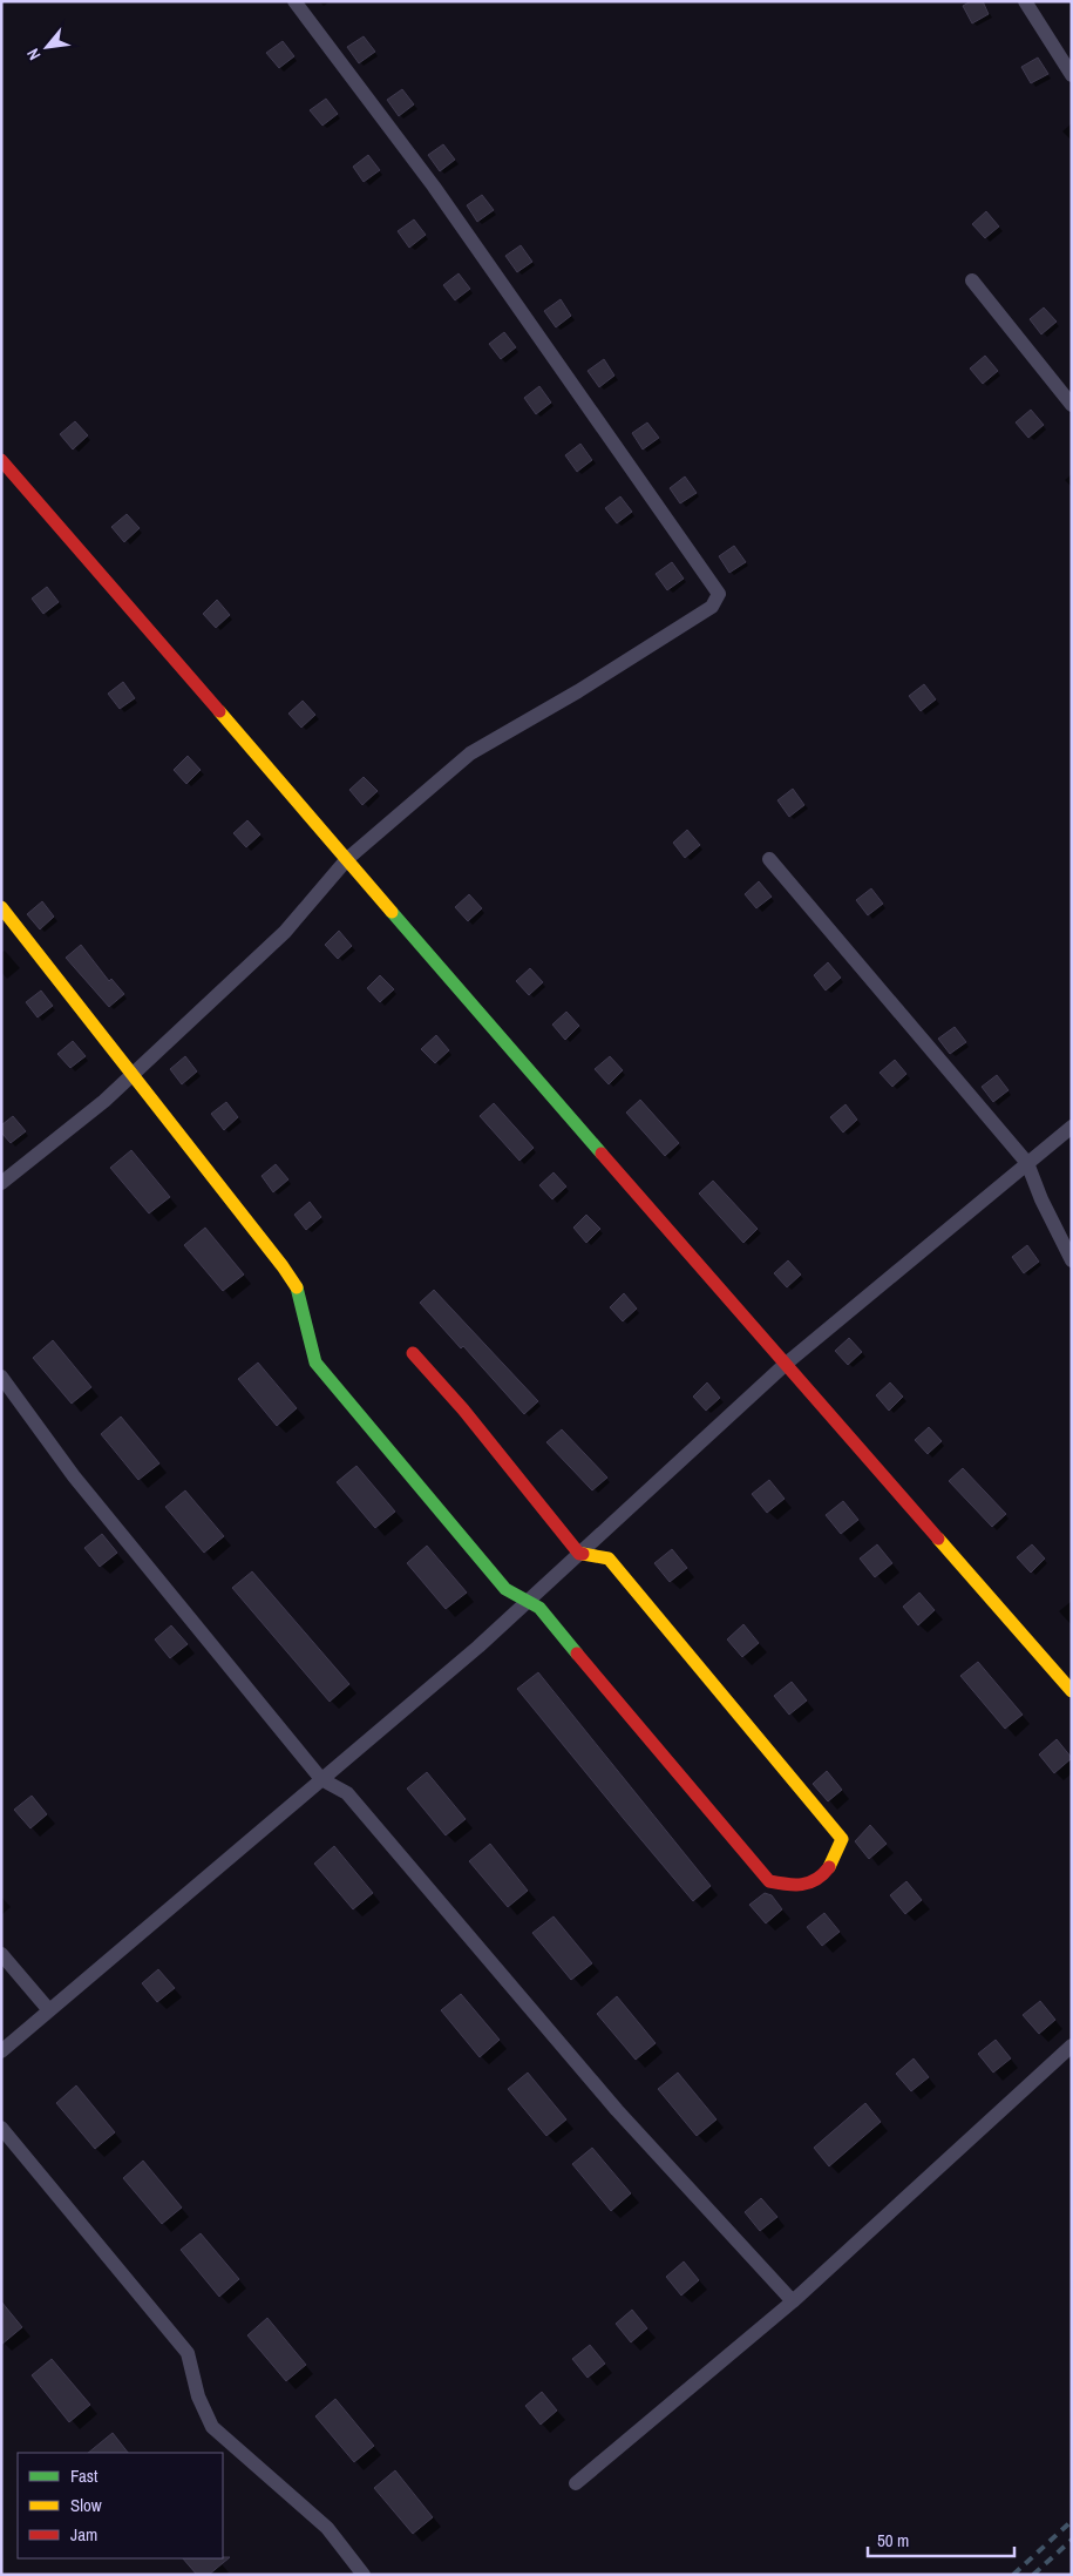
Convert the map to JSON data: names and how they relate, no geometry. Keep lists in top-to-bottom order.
{
  "legend": ["Fast", "Slow", "Jam"],
  "scale_bar": "50 m",
  "north": "bottom left"
}
